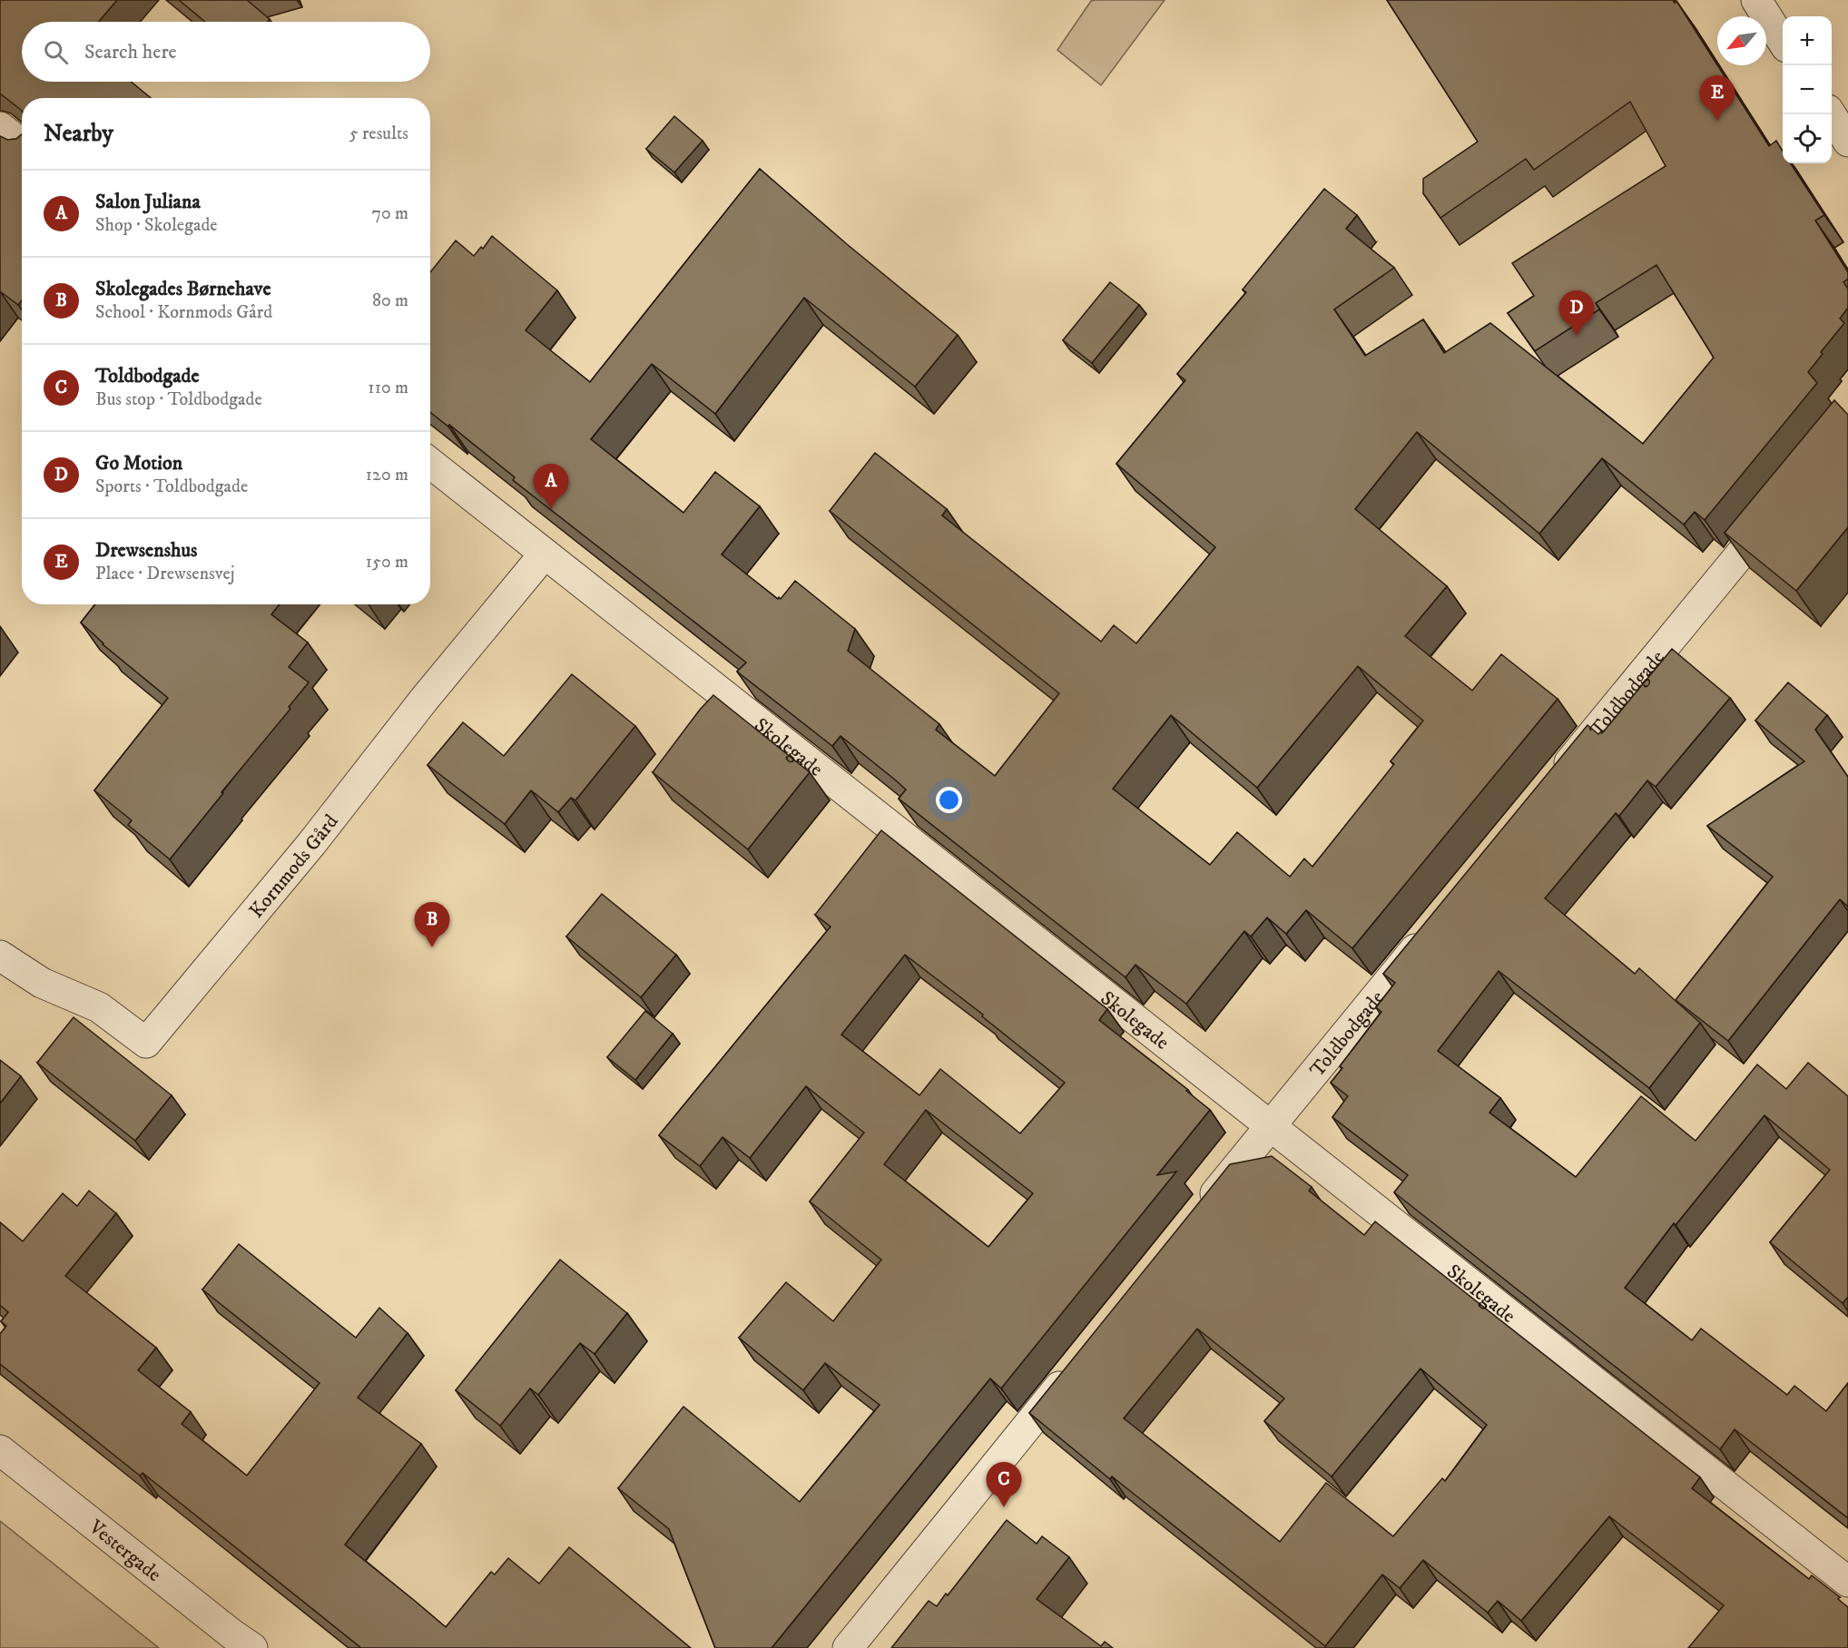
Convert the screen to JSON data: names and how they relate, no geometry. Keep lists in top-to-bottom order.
{
  "streets": {
    "street": [
      "Toldbodgade",
      "Skolegade",
      "Kornmods Gård",
      "Vestergade"
    ]
  },
  "crossings": [
    ["Toldbodgade", "Skolegade"],
    ["Skolegade", "Kornmods Gård"]
  ],
  "north": "bottom left",
  "page": {
    "map_buttons": ["+", "−"],
    "search": "Search here",
    "pins": [
      "E",
      "D",
      "A",
      "B",
      "C"
    ],
    "heading": ["Nearby", "5 results"],
    "list": [
      {
        "mark": "A",
        "name": "Salon Juliana",
        "note": "Shop · Skolegade",
        "value": "70 m"
      },
      {
        "mark": "B",
        "name": "Skolegades Børnehave",
        "note": "School · Kornmods Gård",
        "value": "80 m"
      },
      {
        "mark": "C",
        "name": "Toldbodgade",
        "note": "Bus stop · Toldbodgade",
        "value": "110 m"
      },
      {
        "mark": "D",
        "name": "Go Motion",
        "note": "Sports · Toldbodgade",
        "value": "120 m"
      },
      {
        "mark": "E",
        "name": "Drewsenshus",
        "note": "Place · Drewsensvej",
        "value": "150 m"
      }
    ]
  }
}
